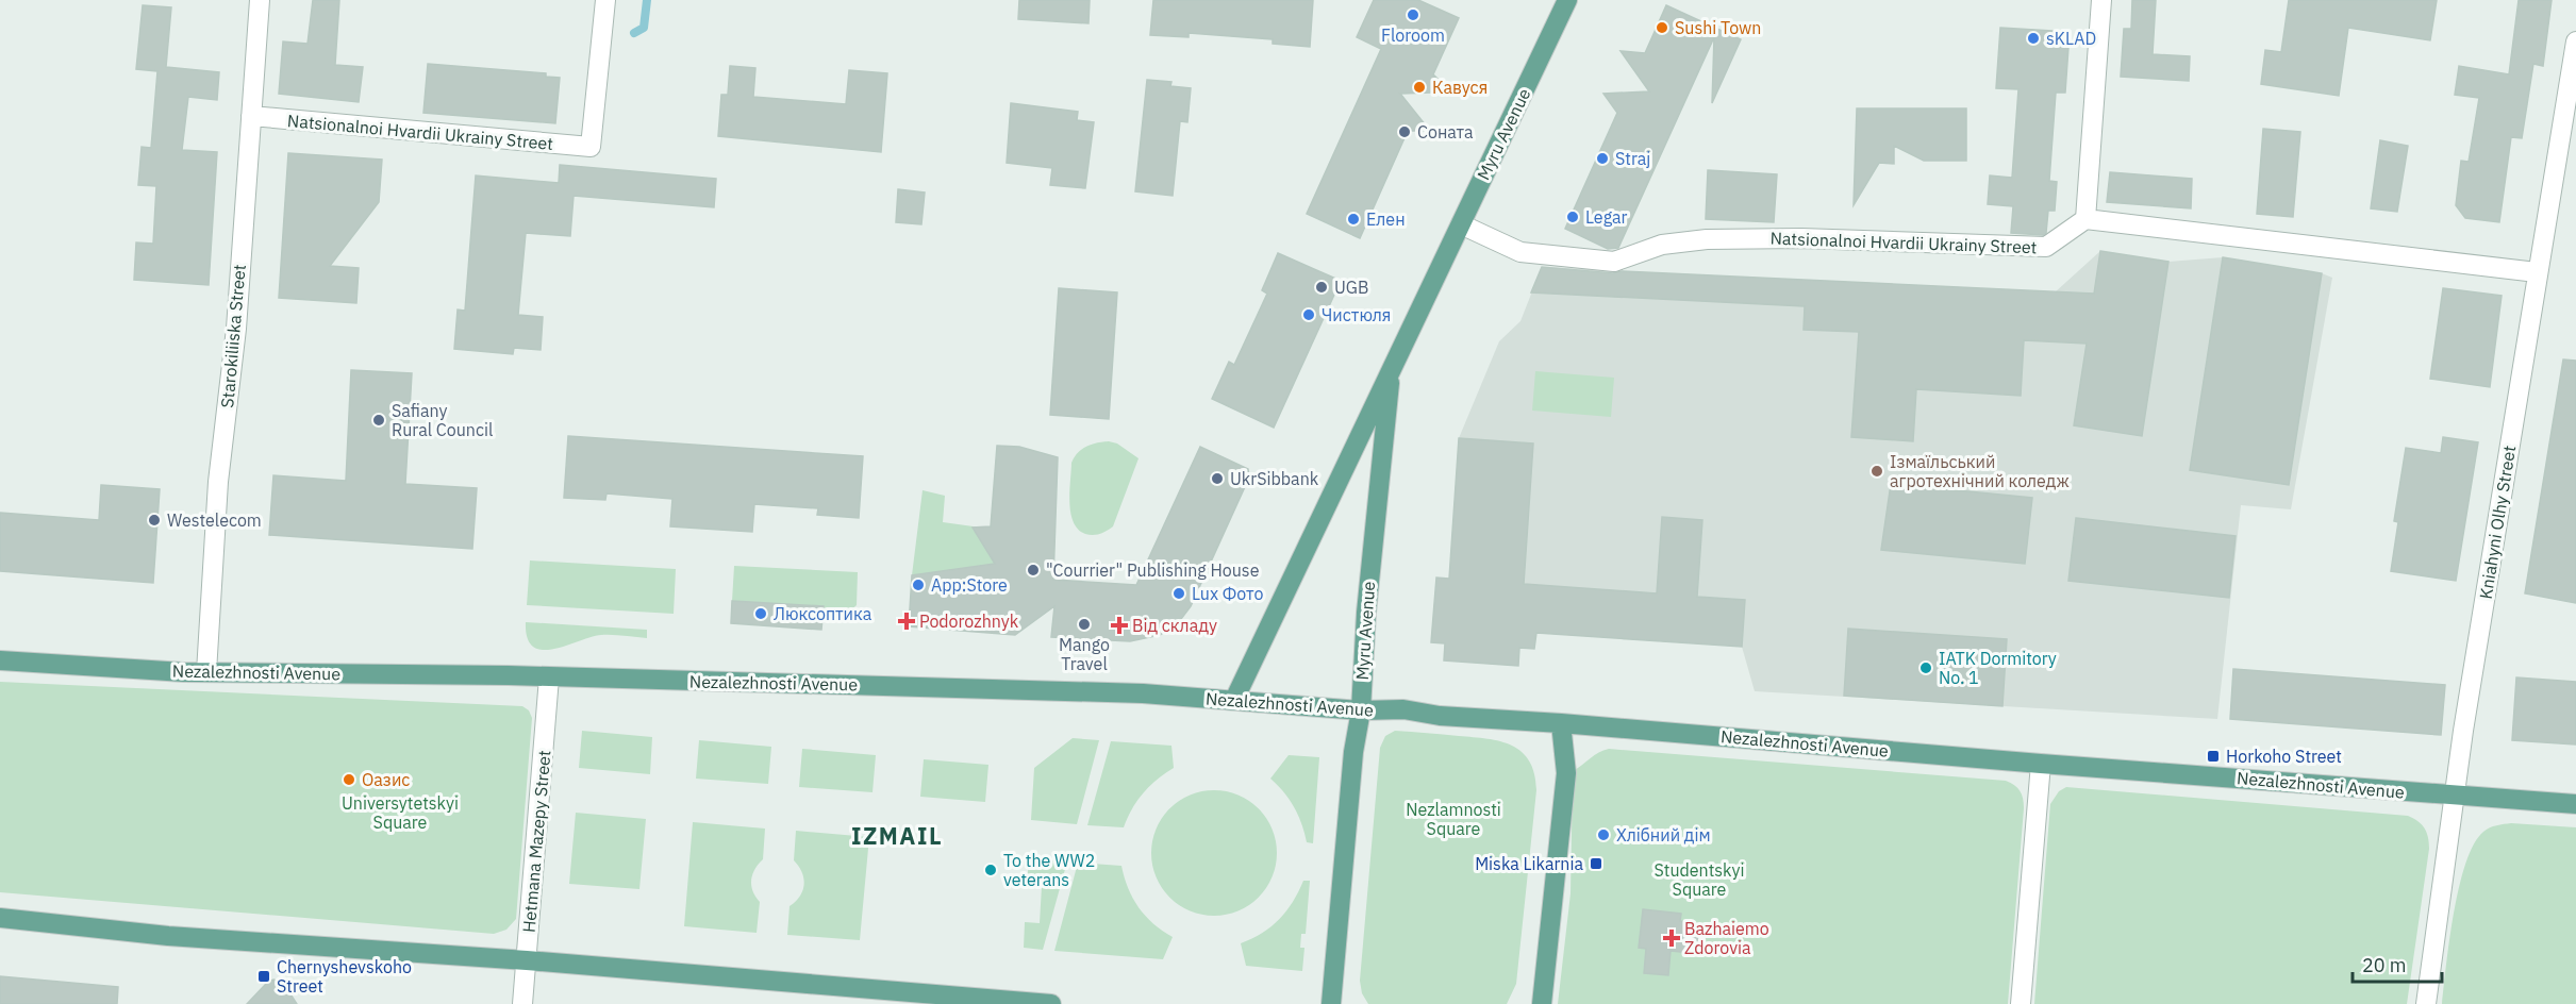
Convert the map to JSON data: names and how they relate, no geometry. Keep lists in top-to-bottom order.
{
  "streets": {
    "main road": ["Myru Avenue", "Nezalezhnosti Avenue"],
    "street": [
      "Natsionalnoi Hvardii Ukrainy Street",
      "Starokiliiska Street",
      "Kniahyni Olhy Street",
      "Hetmana Mazepy Street"
    ]
  },
  "crossings": [
    ["Natsionalnoi Hvardii Ukrainy Street", "Myru Avenue"],
    ["Natsionalnoi Hvardii Ukrainy Street", "Starokiliiska Street"],
    ["Myru Avenue", "Nezalezhnosti Avenue"],
    ["Starokiliiska Street", "Nezalezhnosti Avenue"],
    ["Kniahyni Olhy Street", "Nezalezhnosti Avenue"],
    ["Nezalezhnosti Avenue", "Hetmana Mazepy Street"]
  ],
  "districts": ["IZMAIL"],
  "parks": ["Universytetskyi Square", "Nezlamnosti Square", "Studentskyi Square"],
  "places": {
    "other": [
      "Floroom",
      "Sushi Town",
      "sKLAD",
      "Кавуся",
      "Соната",
      "Straj",
      "Legar",
      "Елен",
      "UGB",
      "Чистюля",
      "Safiany Rural Council",
      "Ізмаїльський агротехнічний коледж",
      "UkrSibbank",
      "Westelecom",
      "\"Courrier\" Publishing House",
      "App:Store",
      "Lux Фото",
      "Люксоптика",
      "Mango Travel",
      "IATK Dormitory No. 1",
      "Оазис",
      "Хлібний дім",
      "To the WW2 veterans"
    ],
    "health": ["Podorozhnyk", "Від складу", "Bazhaiemo Zdorovia"],
    "transit": ["Horkoho Street", "Miska Likarnia", "Chernyshevskoho Street"]
  },
  "scale_bar": "20 m"
}
